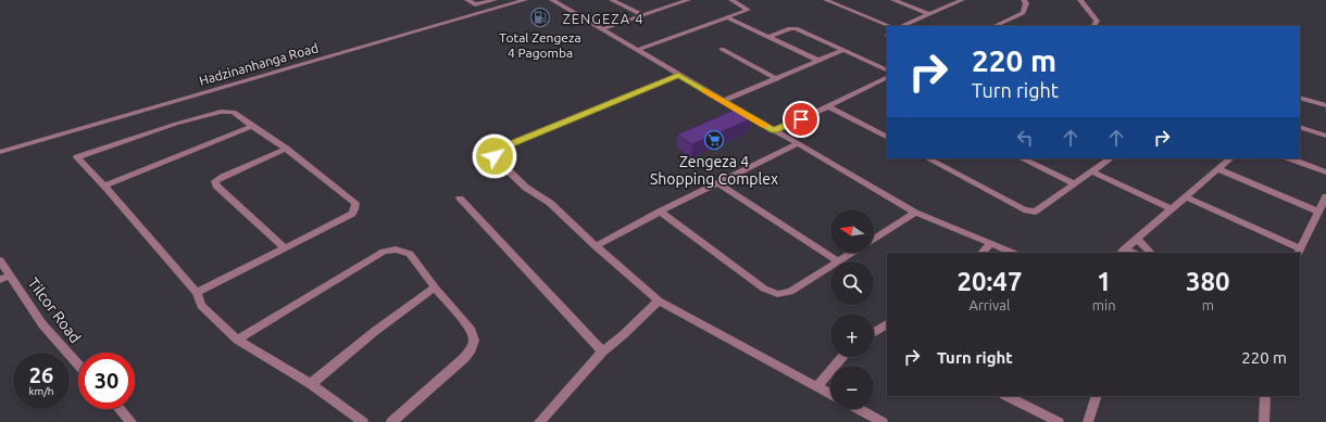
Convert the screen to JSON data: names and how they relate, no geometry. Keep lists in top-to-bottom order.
{
  "streets": {
    "street": ["Hadzinanhanga Road", "Tilcor Road"]
  },
  "districts": ["ZENGEZA 4"],
  "places": {
    "fuel station": ["Total Zengeza 4 Pagomba"],
    "supermarket": ["Zengeza 4 Shopping Complex"]
  },
  "north": "left",
  "page": {
    "turn": ["220 m", "Turn right"],
    "map_buttons": ["+", "−"],
    "eta": [
      "20:47",
      "Arrival",
      "1",
      "min",
      "380",
      "m"
    ],
    "list": [
      {
        "name": "Turn right",
        "value": "220 m"
      }
    ],
    "speed": "26 km/h",
    "limit": "30"
  }
}
